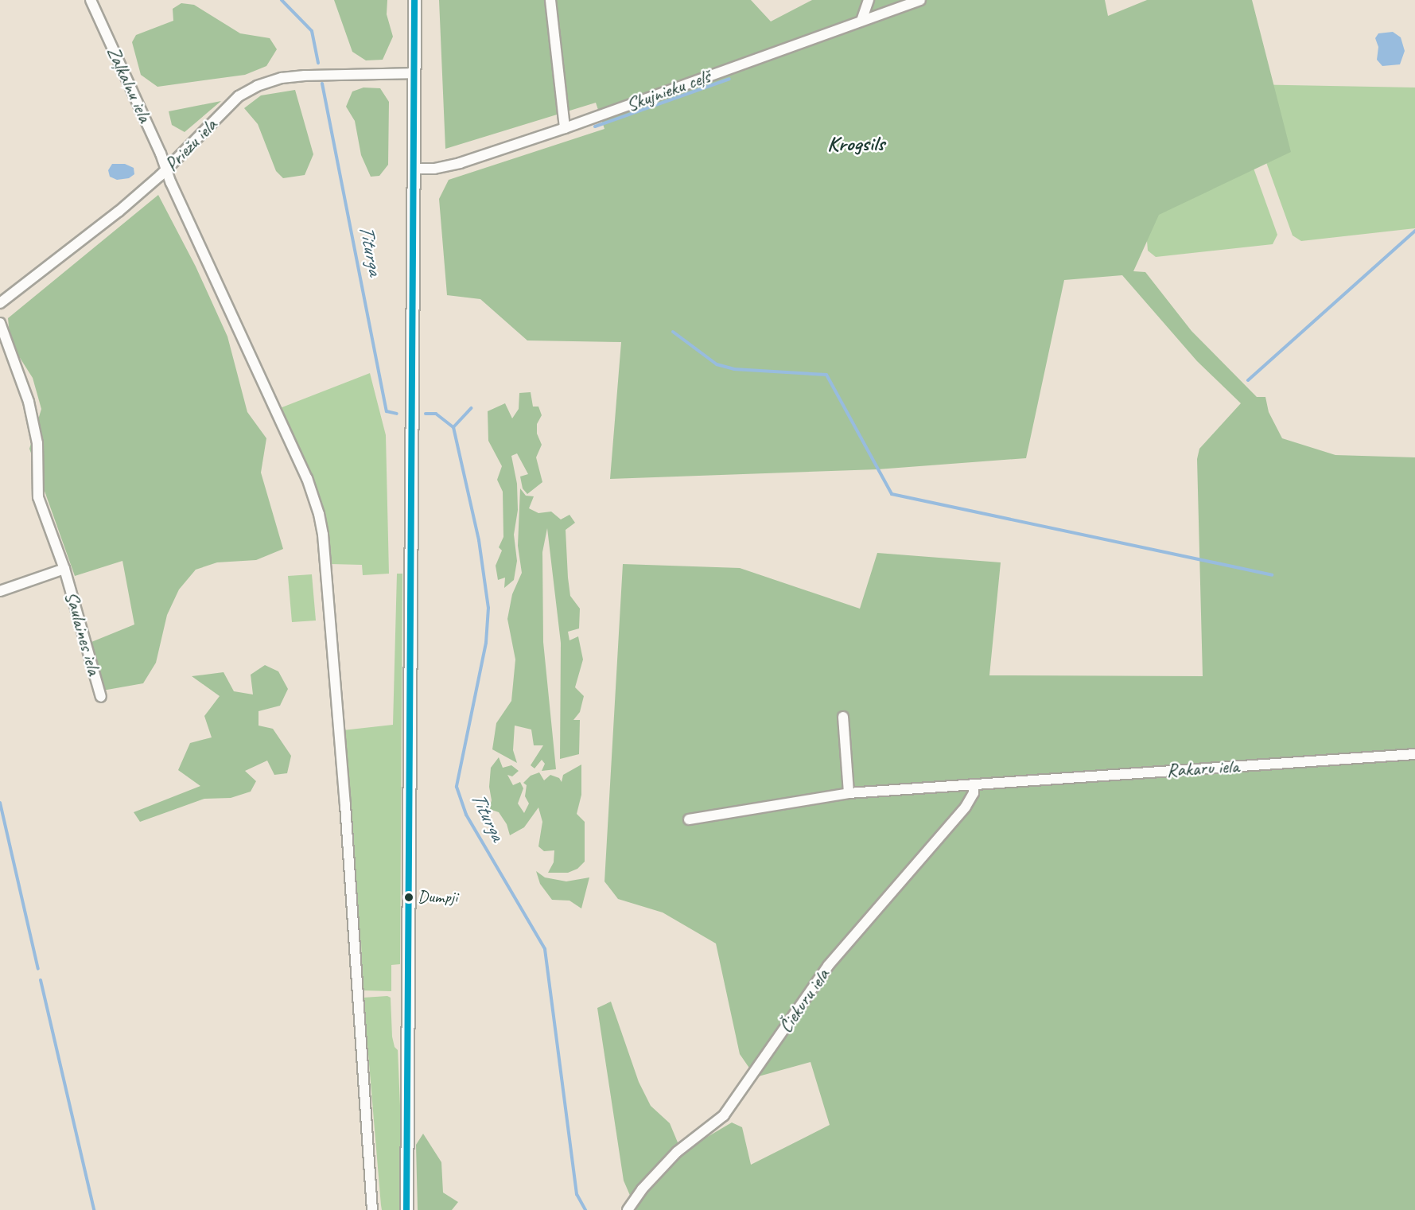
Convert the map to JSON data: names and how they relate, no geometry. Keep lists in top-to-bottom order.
{
  "streets": {
    "street": [
      "Zaļkalnu iela",
      "Skujnieku ceļš",
      "Priežu iela",
      "Saulaines iela",
      "Rakaru iela",
      "Čiekuru iela"
    ]
  },
  "crossings": [
    ["Zaļkalnu iela", "Priežu iela"],
    ["Rakaru iela", "Čiekuru iela"]
  ],
  "districts": ["Krogsils"],
  "water": ["Titurga"],
  "places": ["Dumpji"]
}
